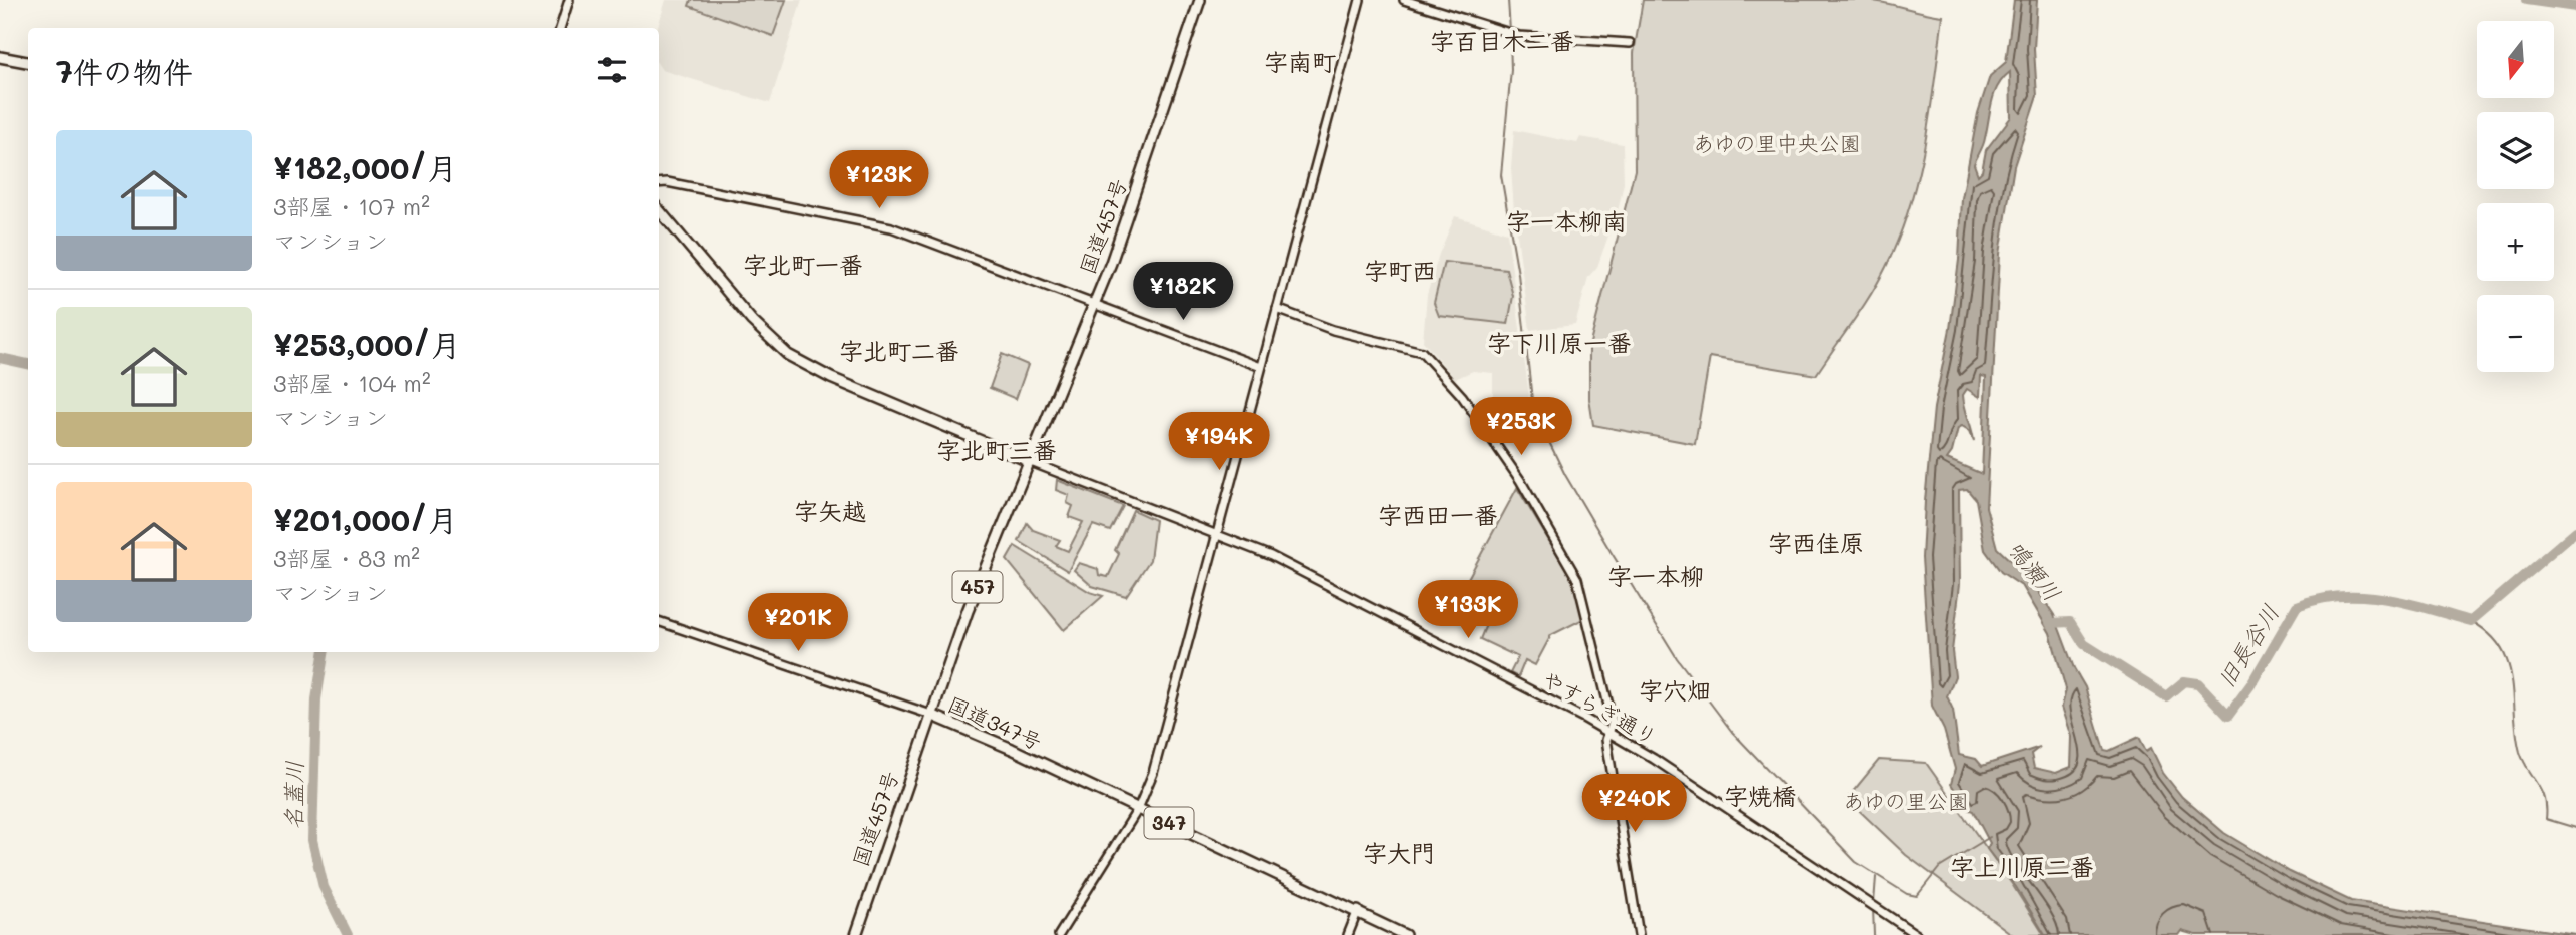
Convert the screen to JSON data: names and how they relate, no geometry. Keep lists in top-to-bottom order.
{
  "streets": {
    "highway": [
      "国道457号",
      "457",
      "国道347号",
      "347"
    ],
    "street": ["やすらぎ通り"]
  },
  "crossings": [
    ["国道457号", "やすらぎ通り"],
    ["国道457号", "国道347号"],
    ["やすらぎ通り", "国道347号"]
  ],
  "districts": [
    "字百目木二番",
    "字南町",
    "字一本柳南",
    "字北町一番",
    "字町西",
    "字下川原一番",
    "字北町二番",
    "字北町三番",
    "字矢越",
    "字西田一番",
    "字西佳原",
    "字一本柳",
    "字穴畑",
    "字焼橋",
    "字大門",
    "字上川原二番"
  ],
  "water": ["鳴瀬川", "旧長谷川", "名蓋川"],
  "parks": ["あゆの里中央公園", "あゆの里公園"],
  "north": "bottom",
  "page": {
    "map_buttons": ["+", "−"],
    "heading": "7件の物件",
    "list": [
      {
        "name": "¥182,000/月",
        "note": "3部屋 · 107 m² · マンション"
      },
      {
        "name": "¥253,000/月",
        "note": "3部屋 · 104 m² · マンション"
      },
      {
        "name": "¥201,000/月",
        "note": "3部屋 · 83 m² · マンション"
      }
    ],
    "price": [
      "¥123K",
      "¥182K",
      "¥253K",
      "¥194K",
      "¥133K",
      "¥201K",
      "¥240K"
    ]
  }
}
